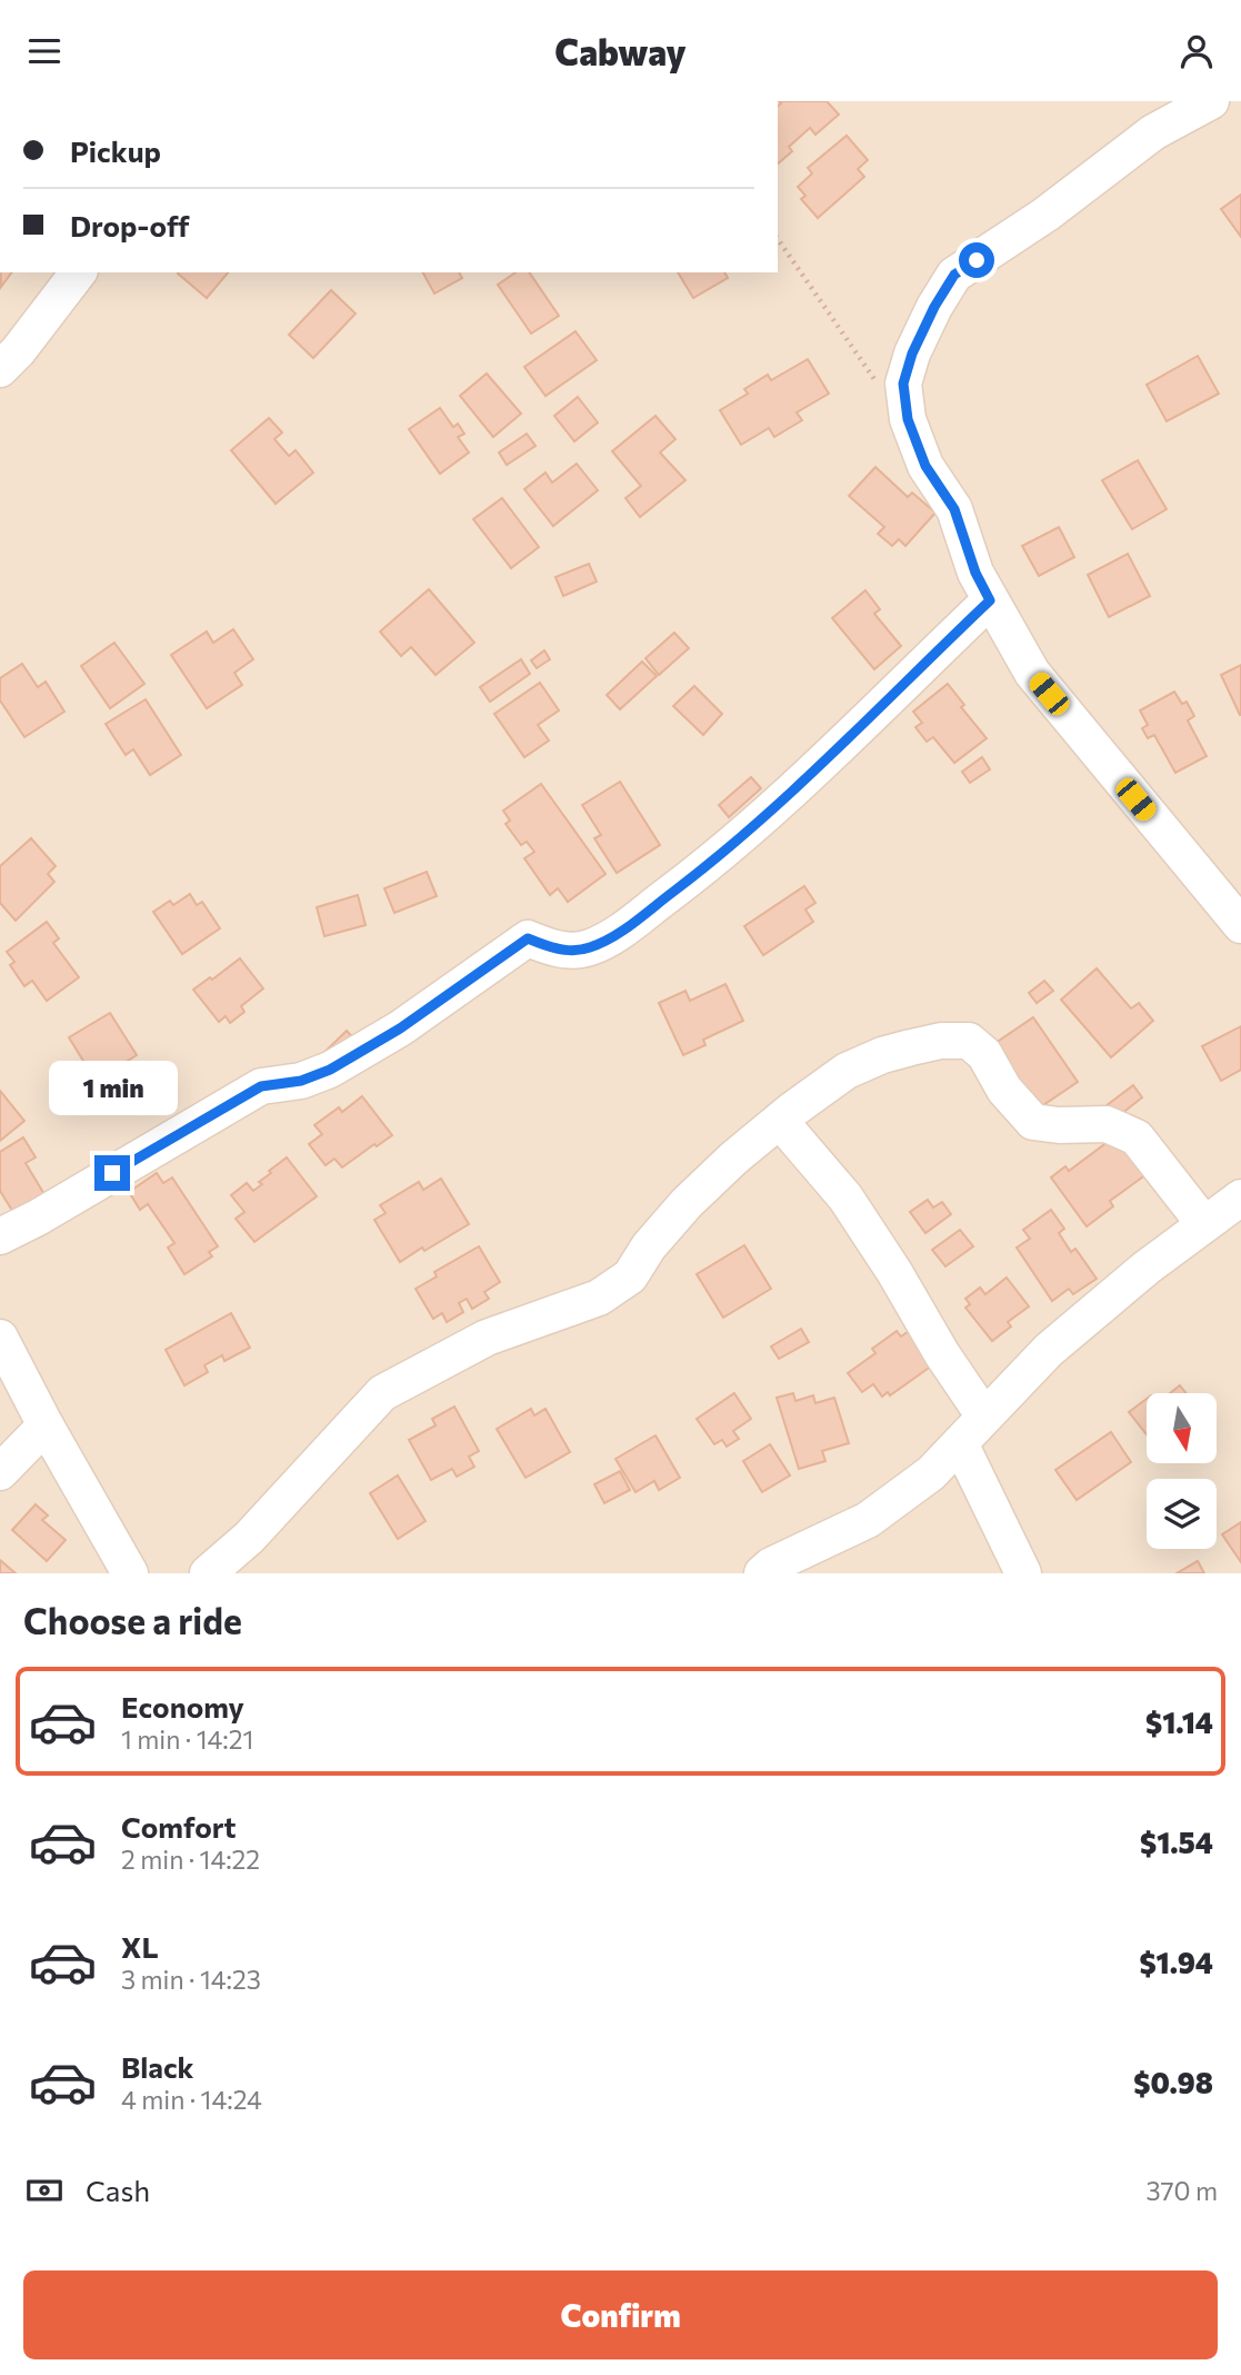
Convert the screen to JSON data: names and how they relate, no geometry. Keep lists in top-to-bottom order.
{
  "north": "bottom",
  "page": {
    "header": "Cabway",
    "banner": ["Pickup", "Drop-off"],
    "bubble": "1 min",
    "heading": "Choose a ride",
    "list": [
      {
        "name": "Economy",
        "note": "1 min · 14:21",
        "value": "$1.14"
      },
      {
        "name": "Comfort",
        "note": "2 min · 14:22",
        "value": "$1.54"
      },
      {
        "name": "XL",
        "note": "3 min · 14:23",
        "value": "$1.94"
      },
      {
        "name": "Black",
        "note": "4 min · 14:24",
        "value": "$0.98"
      }
    ],
    "pay": ["Cash", "370 m"],
    "buttons": "Confirm"
  }
}
